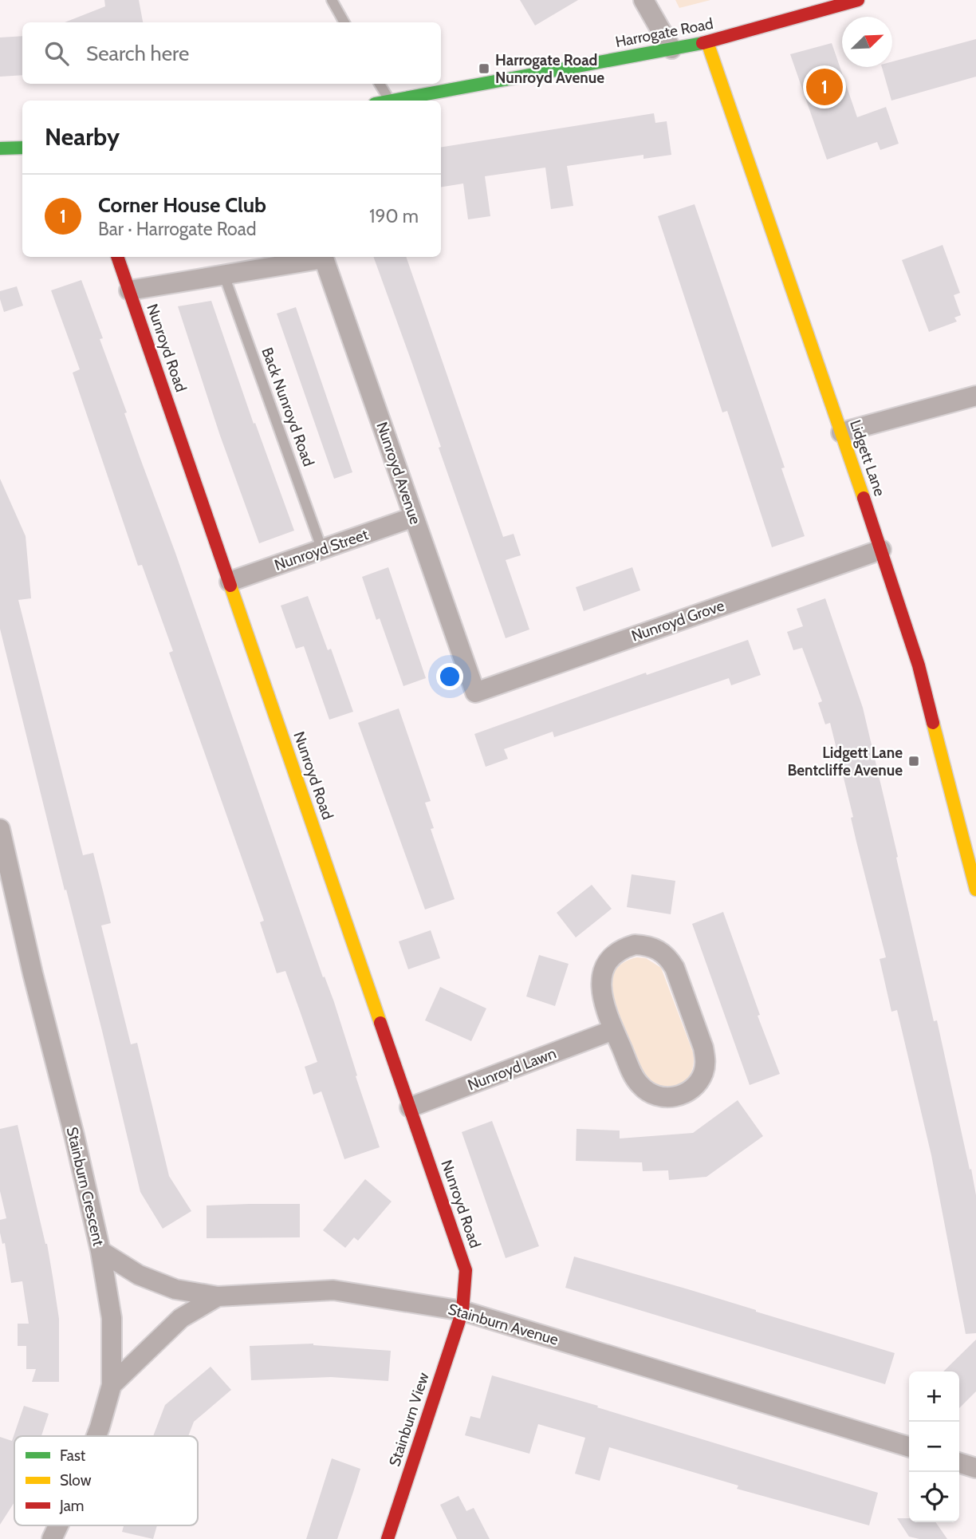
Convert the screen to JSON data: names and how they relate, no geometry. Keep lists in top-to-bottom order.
{
  "streets": {
    "street": [
      "Harrogate Road",
      "Nunroyd Road",
      "Lidgett Lane",
      "Nunroyd Avenue",
      "Nunroyd Street",
      "Nunroyd Grove",
      "Nunroyd Lawn",
      "Stainburn Crescent",
      "Stainburn Avenue",
      "Stainburn View"
    ],
    "lane": ["Back Nunroyd Road"]
  },
  "crossings": [
    ["Harrogate Road", "Lidgett Lane"],
    ["Nunroyd Road", "Nunroyd Street"],
    ["Nunroyd Road", "Nunroyd Lawn"],
    ["Nunroyd Road", "Stainburn Avenue"],
    ["Nunroyd Road", "Stainburn View"],
    ["Back Nunroyd Road", "Nunroyd Street"],
    ["Lidgett Lane", "Nunroyd Grove"],
    ["Nunroyd Avenue", "Nunroyd Street"],
    ["Nunroyd Avenue", "Nunroyd Grove"],
    ["Stainburn Crescent", "Stainburn Avenue"],
    ["Stainburn Avenue", "Stainburn View"]
  ],
  "places": {
    "transit": ["Harrogate Road Nunroyd Avenue", "Lidgett Lane Bentcliffe Avenue"]
  },
  "legend": ["Fast", "Slow", "Jam"],
  "north": "top right",
  "page": {
    "search": "Search here",
    "pins": "1",
    "heading": "Nearby",
    "list": [
      {
        "mark": "1",
        "name": "Corner House Club",
        "note": "Bar · Harrogate Road",
        "value": "190 m"
      }
    ],
    "map_buttons": ["+", "−"]
  }
}
